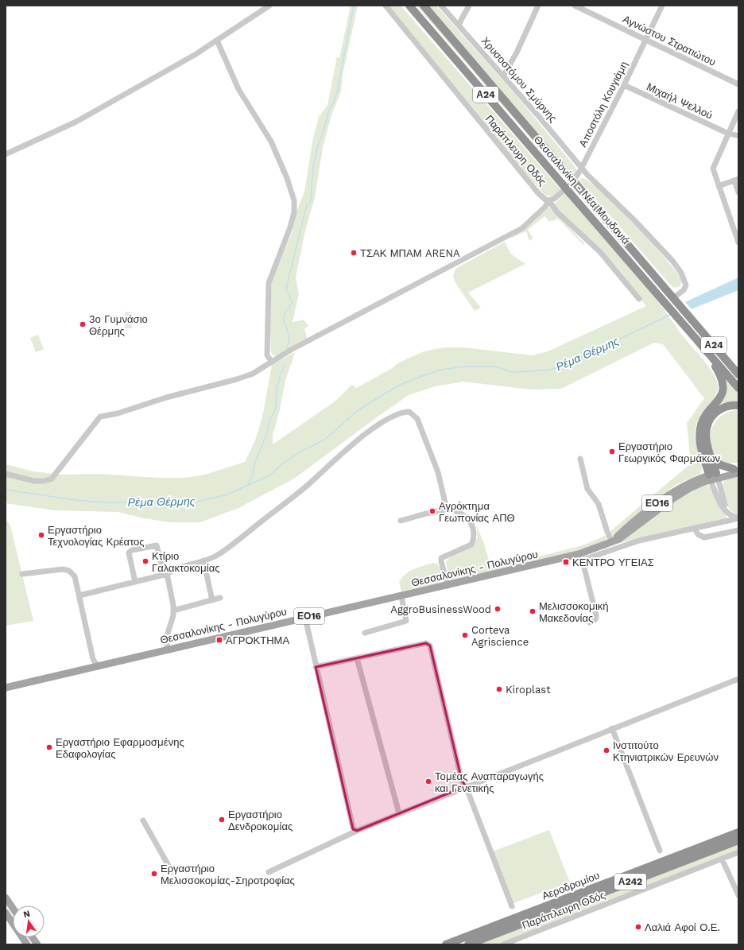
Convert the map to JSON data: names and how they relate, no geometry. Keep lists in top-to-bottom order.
{
  "streets": {
    "highway": [
      "Α24",
      "Θεσσαλονίκη - Νέα Μουδανιά",
      "Α242",
      "Αεροδρομίου"
    ],
    "main road": ["ΕΟ16", "Θεσσαλονίκης - Πολυγύρου"],
    "street": [
      "Αγνώστου Στρατιώτου",
      "Χρυσοστόμου Σμύρνης",
      "Μιχαήλ Ψελλού",
      "Αποστόλη Κουγιάμη",
      "Παράπλευρη Οδός"
    ]
  },
  "crossings": [
    ["Αγνώστου Στρατιώτου", "Αποστόλη Κουγιάμη"],
    ["Χρυσοστόμου Σμύρνης", "Αποστόλη Κουγιάμη"],
    ["Χρυσοστόμου Σμύρνης", "Θεσσαλονίκη - Νέα Μουδανιά"],
    ["Μιχαήλ Ψελλού", "Αποστόλη Κουγιάμη"],
    ["Αποστόλη Κουγιάμη", "Παράπλευρη Οδός"]
  ],
  "water": ["Ρέμα Θέρμης"],
  "places": {
    "other": [
      "ΤΣΑΚ ΜΠΑΜ ARENA",
      "3ο Γυμνάσιο Θέρμης",
      "Εργαστήριο Γεωργικός Φαρμάκων",
      "Αγρόκτημα Γεωπονίας ΑΠΘ",
      "Εργαστήριο Τεχνολογίας Κρέατος",
      "Κτίριο Γαλακτοκομίας",
      "AggroBusinessWood",
      "Μελισσοκομική Μακεδονίας",
      "Corteva Agriscience",
      "Kiroplast",
      "Εργαστήριο Εφαρμοσμένης Εδαφολογίας",
      "Ινστιτούτο Κτηνιατρικών Ερευνών",
      "Τομέας Αναπαραγωγής και Γενετικής",
      "Εργαστήριο Δενδροκομίας",
      "Εργαστήριο Μελισσοκομίας-Σηροτροφίας",
      "Λαλιά Αφοί Ο.Ε."
    ],
    "transit": ["ΚΕΝΤΡΟ ΥΓΕΙΑΣ", "ΑΓΡΟΚΤΗΜΑ"]
  },
  "north": "top"
}
